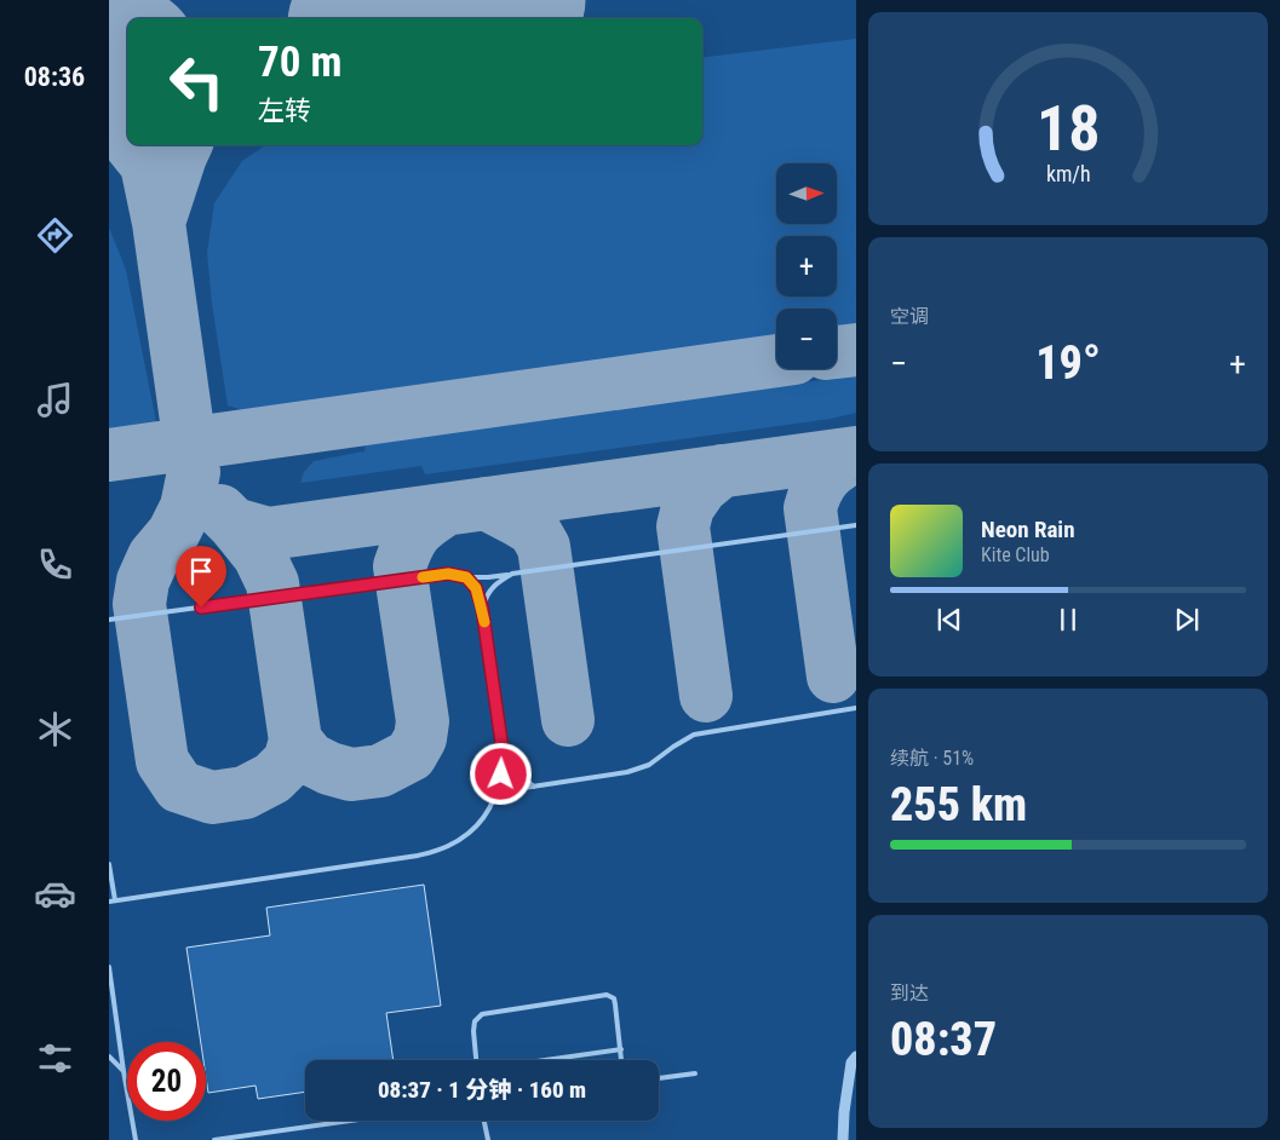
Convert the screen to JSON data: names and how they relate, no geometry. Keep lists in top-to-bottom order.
{
  "north": "right",
  "page": {
    "tabs": "08:36",
    "turn": ["70 m", "左转"],
    "map_buttons": ["+", "−"],
    "tile": [
      "空调",
      ["续航 · 51%", "255 km"],
      ["到达", "08:37"]
    ],
    "heat": ["−", "19°", "+"],
    "song": ["Neon Rain", "Kite Club"],
    "limit": "20",
    "trip": "08:37 · 1 分钟 · 160 m",
    "gauge": ["18", "km/h"]
  }
}
